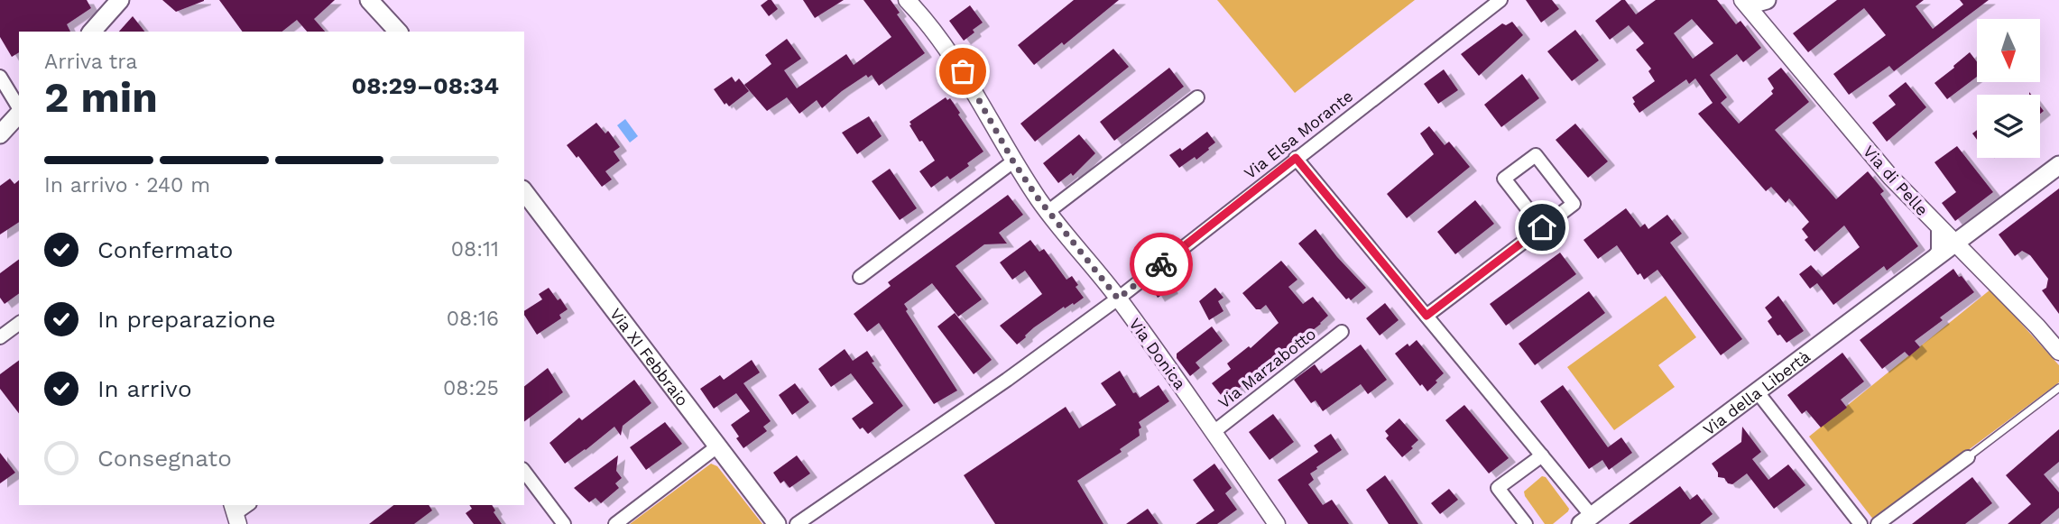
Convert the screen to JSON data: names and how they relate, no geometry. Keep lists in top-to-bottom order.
{
  "streets": {
    "main road": ["Via XI Febbraio", "Via della Libertà"],
    "street": [
      "Via Elsa Morante",
      "Via di Pelle",
      "Via Donica",
      "Via Marzabotto"
    ]
  },
  "crossings": [
    ["Via Elsa Morante", "Via Donica"],
    ["Via di Pelle", "Via della Libertà"],
    ["Via Donica", "Via Marzabotto"]
  ],
  "north": "bottom",
  "page": {
    "heading": ["2 min", "Arriva tra", "08:29–08:34"],
    "bar": "In arrivo · 240 m",
    "list": [
      ["Confermato", "08:11"],
      ["In preparazione", "08:16"],
      ["In arrivo", "08:25"],
      "Consegnato"
    ]
  }
}
